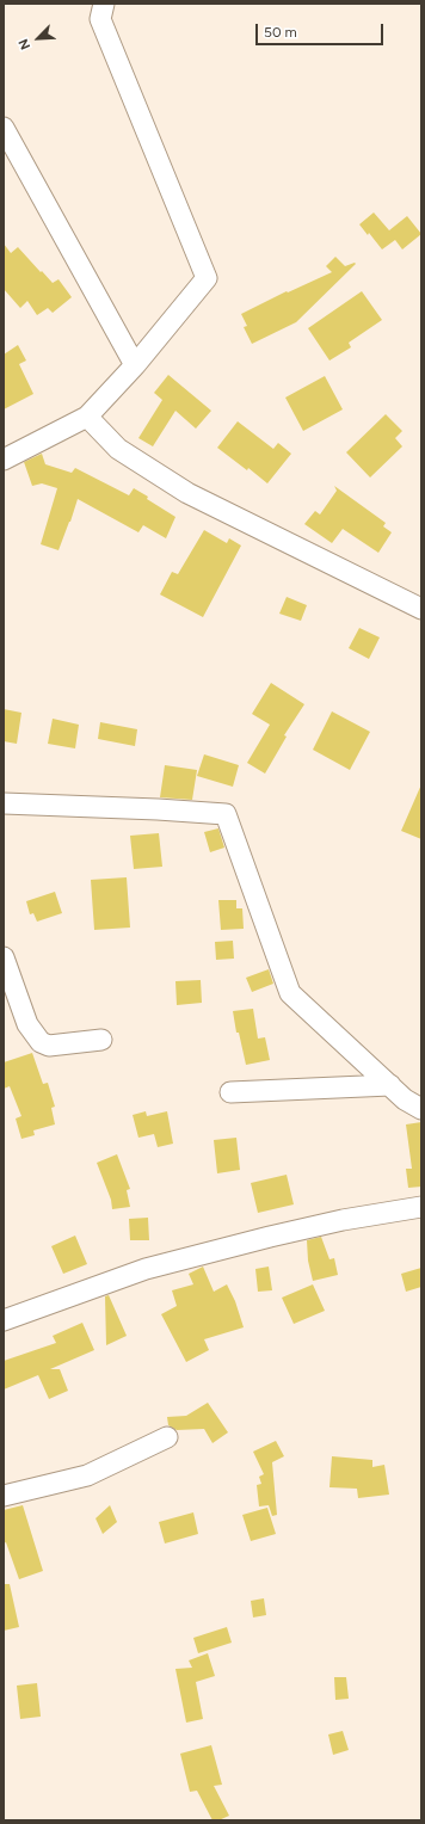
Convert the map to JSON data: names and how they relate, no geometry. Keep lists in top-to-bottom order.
{
  "scale_bar": "50 m",
  "north": "bottom left"
}
